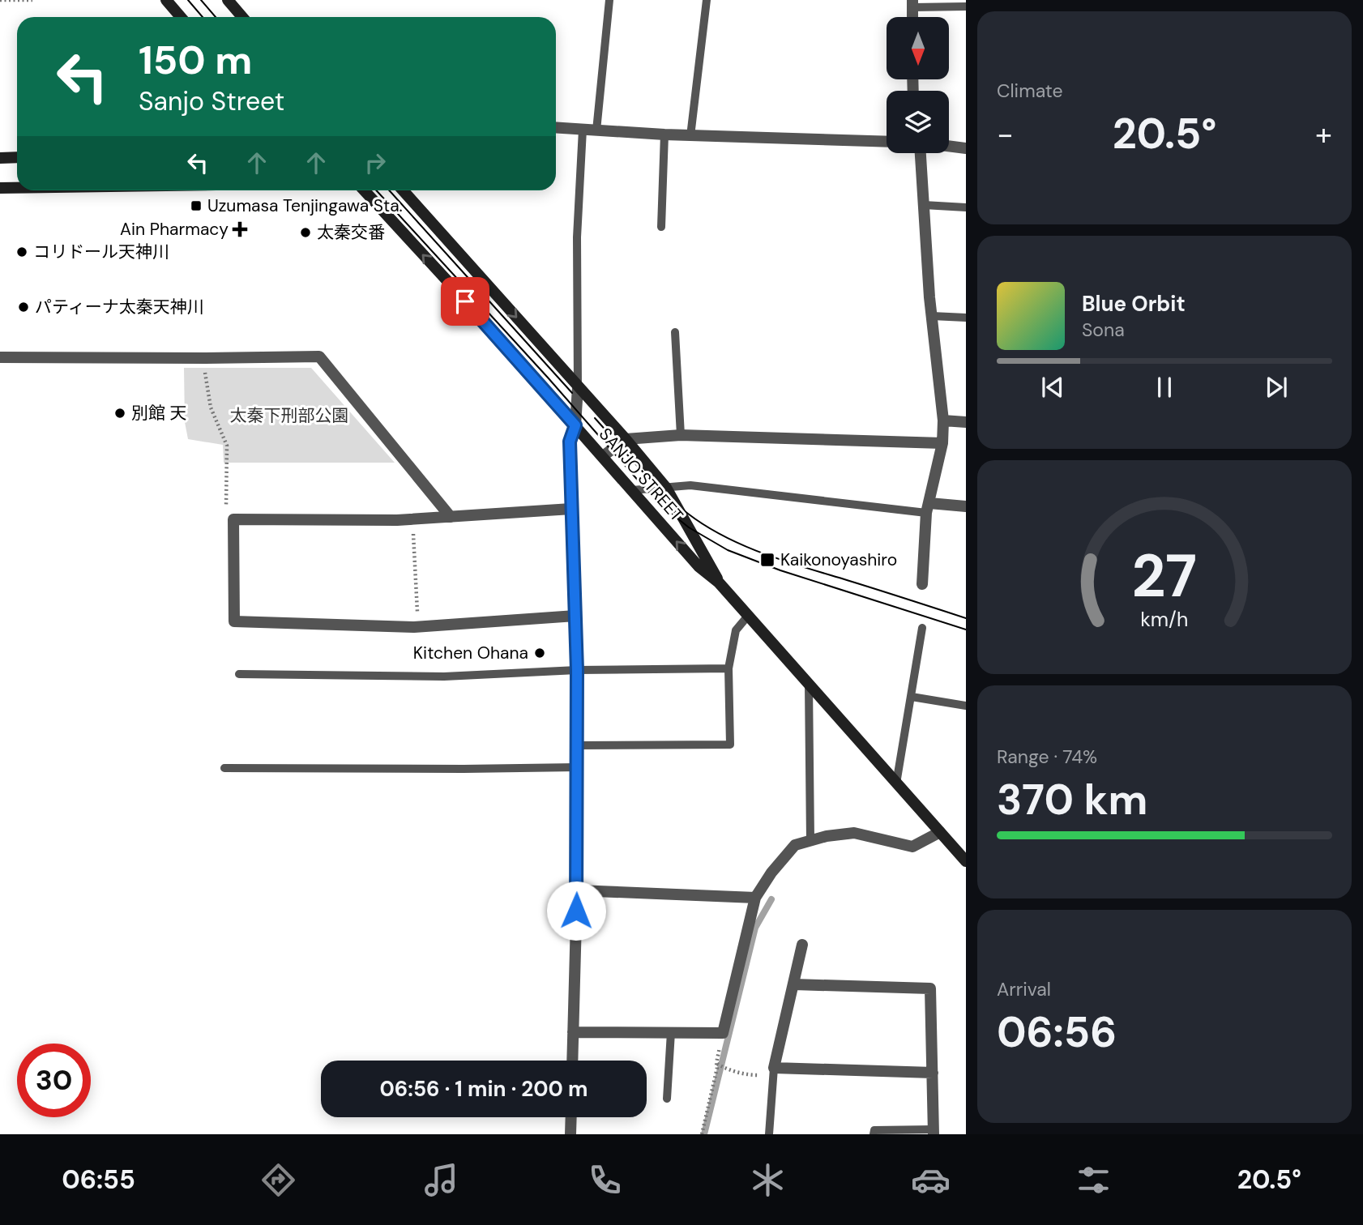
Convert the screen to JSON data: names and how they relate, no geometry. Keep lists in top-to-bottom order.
{
  "streets": {
    "main road": ["SANJO STREET"]
  },
  "parks": ["太秦下刑部公園"],
  "places": {
    "transit": ["Uzumasa Tenjingawa Sta.", "Kaikonoyashiro"],
    "health": ["Ain Pharmacy"],
    "other": [
      "太秦交番",
      "コリドール天神川",
      "パティーナ太秦天神川",
      "別館 天",
      "Kitchen Ohana"
    ]
  },
  "north": "bottom",
  "page": {
    "tile": [
      "Climate",
      ["Range · 74%", "370 km"],
      ["Arrival", "06:56"]
    ],
    "turn": ["150 m", "Sanjo Street"],
    "heat": ["−", "20.5°", "+"],
    "song": ["Blue Orbit", "Sona"],
    "limit": "30",
    "trip": "06:56 · 1 min · 200 m",
    "tabs": ["06:55", "20.5°"],
    "gauge": ["27", "km/h"]
  }
}
